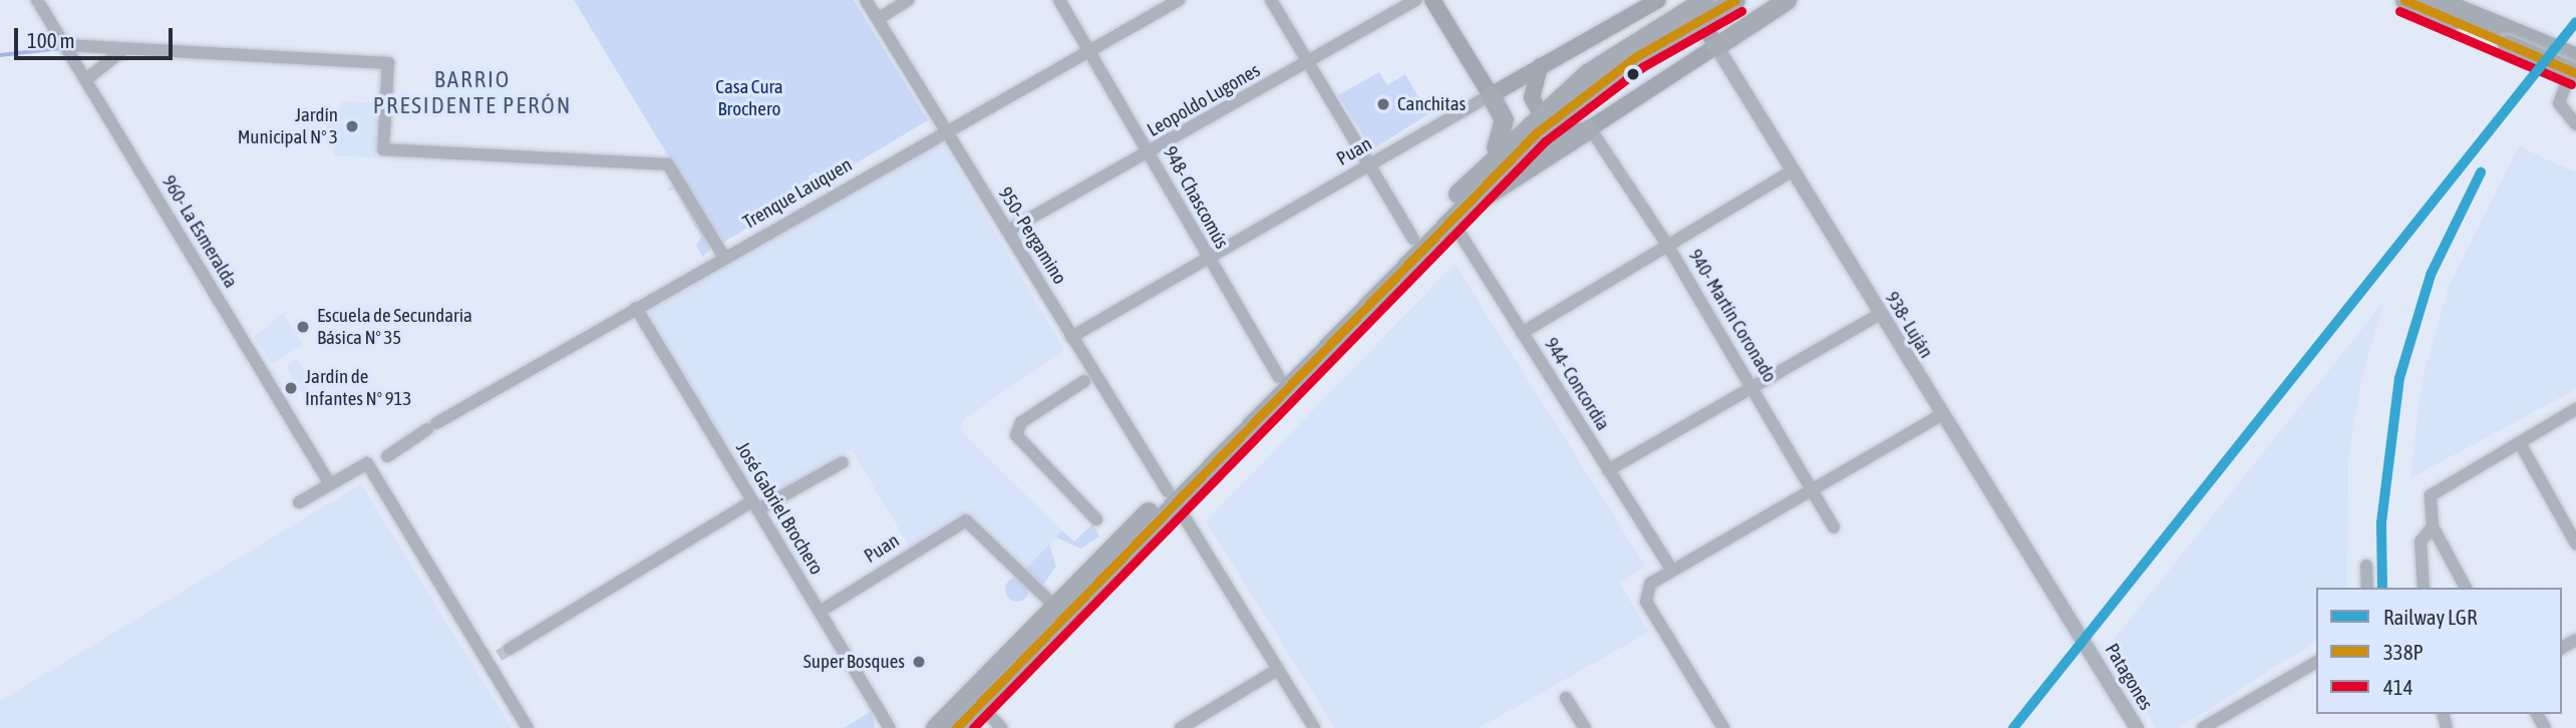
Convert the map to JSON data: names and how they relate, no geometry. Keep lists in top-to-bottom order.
{
  "streets": {
    "main road": ["Puan"],
    "street": [
      "Leopoldo Lugones",
      "Trenque Lauquen",
      "948- Chascomús",
      "960- La Esmeralda",
      "950- Pergamino",
      "940- Martín Coronado",
      "938- Luján",
      "944- Concordia",
      "José Gabriel Brochero",
      "Patagones"
    ]
  },
  "crossings": [
    ["Leopoldo Lugones", "948- Chascomús"],
    ["Leopoldo Lugones", "950- Pergamino"],
    ["Puan", "948- Chascomús"],
    ["Puan", "950- Pergamino"],
    ["Puan", "José Gabriel Brochero"],
    ["Trenque Lauquen", "948- Chascomús"],
    ["Trenque Lauquen", "960- La Esmeralda"],
    ["Trenque Lauquen", "950- Pergamino"],
    ["Trenque Lauquen", "José Gabriel Brochero"],
    ["938- Luján", "Patagones"]
  ],
  "districts": ["BARRIO PRESIDENTE PERÓN"],
  "parks": ["Casa Cura Brochero"],
  "places": [
    "Canchitas",
    "Jardín Municipal N° 3",
    "Escuela de Secundaria Básica N° 35",
    "Jardín de Infantes N° 913",
    "Super Bosques"
  ],
  "lines": ["transit line 338P", "transit line 414", "rail line LGR"],
  "legend": ["Railway LGR", "338P", "414"],
  "scale_bar": "100 m"
}
